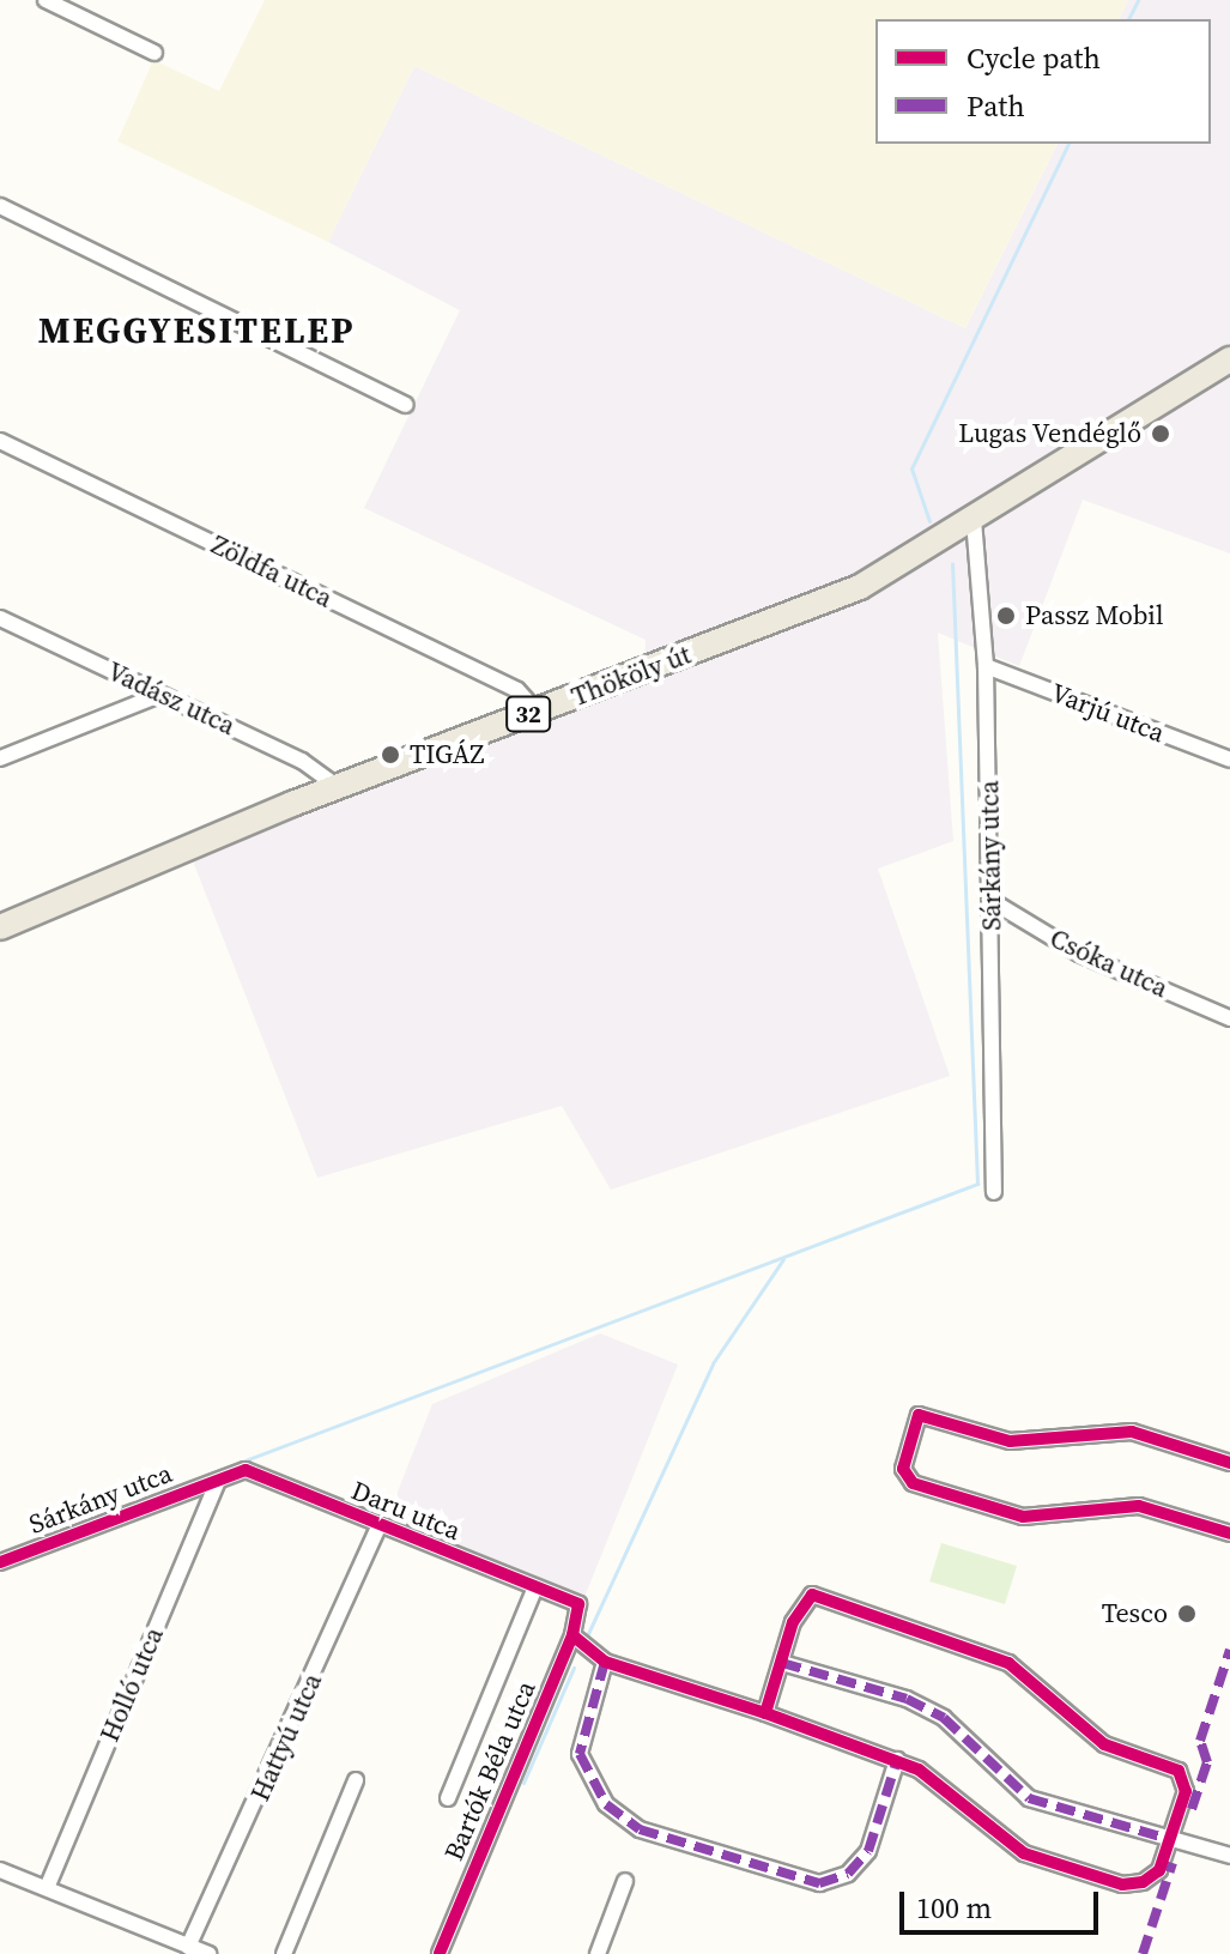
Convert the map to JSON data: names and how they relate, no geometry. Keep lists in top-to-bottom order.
{
  "streets": {
    "main road": ["Thököly út", "32"],
    "street": [
      "Zöldfa utca",
      "Vadász utca",
      "Varjú utca",
      "Sárkány utca",
      "Csóka utca",
      "Daru utca",
      "Holló utca",
      "Hattyú utca",
      "Bartók Béla utca"
    ]
  },
  "crossings": [
    ["Zöldfa utca", "Thököly út"],
    ["Thököly út", "Vadász utca"],
    ["Thököly út", "Sárkány utca"],
    ["Varjú utca", "Sárkány utca"],
    ["Sárkány utca", "Csóka utca"],
    ["Sárkány utca", "Daru utca"],
    ["Sárkány utca", "Holló utca"],
    ["Daru utca", "Holló utca"],
    ["Daru utca", "Hattyú utca"],
    ["Daru utca", "Bartók Béla utca"]
  ],
  "districts": ["MEGGYESITELEP"],
  "places": [
    "Lugas Vendéglő",
    "Passz Mobil",
    "TIGÁZ",
    "Tesco"
  ],
  "legend": ["Cycle path", "Path"],
  "scale_bar": "100 m"
}
